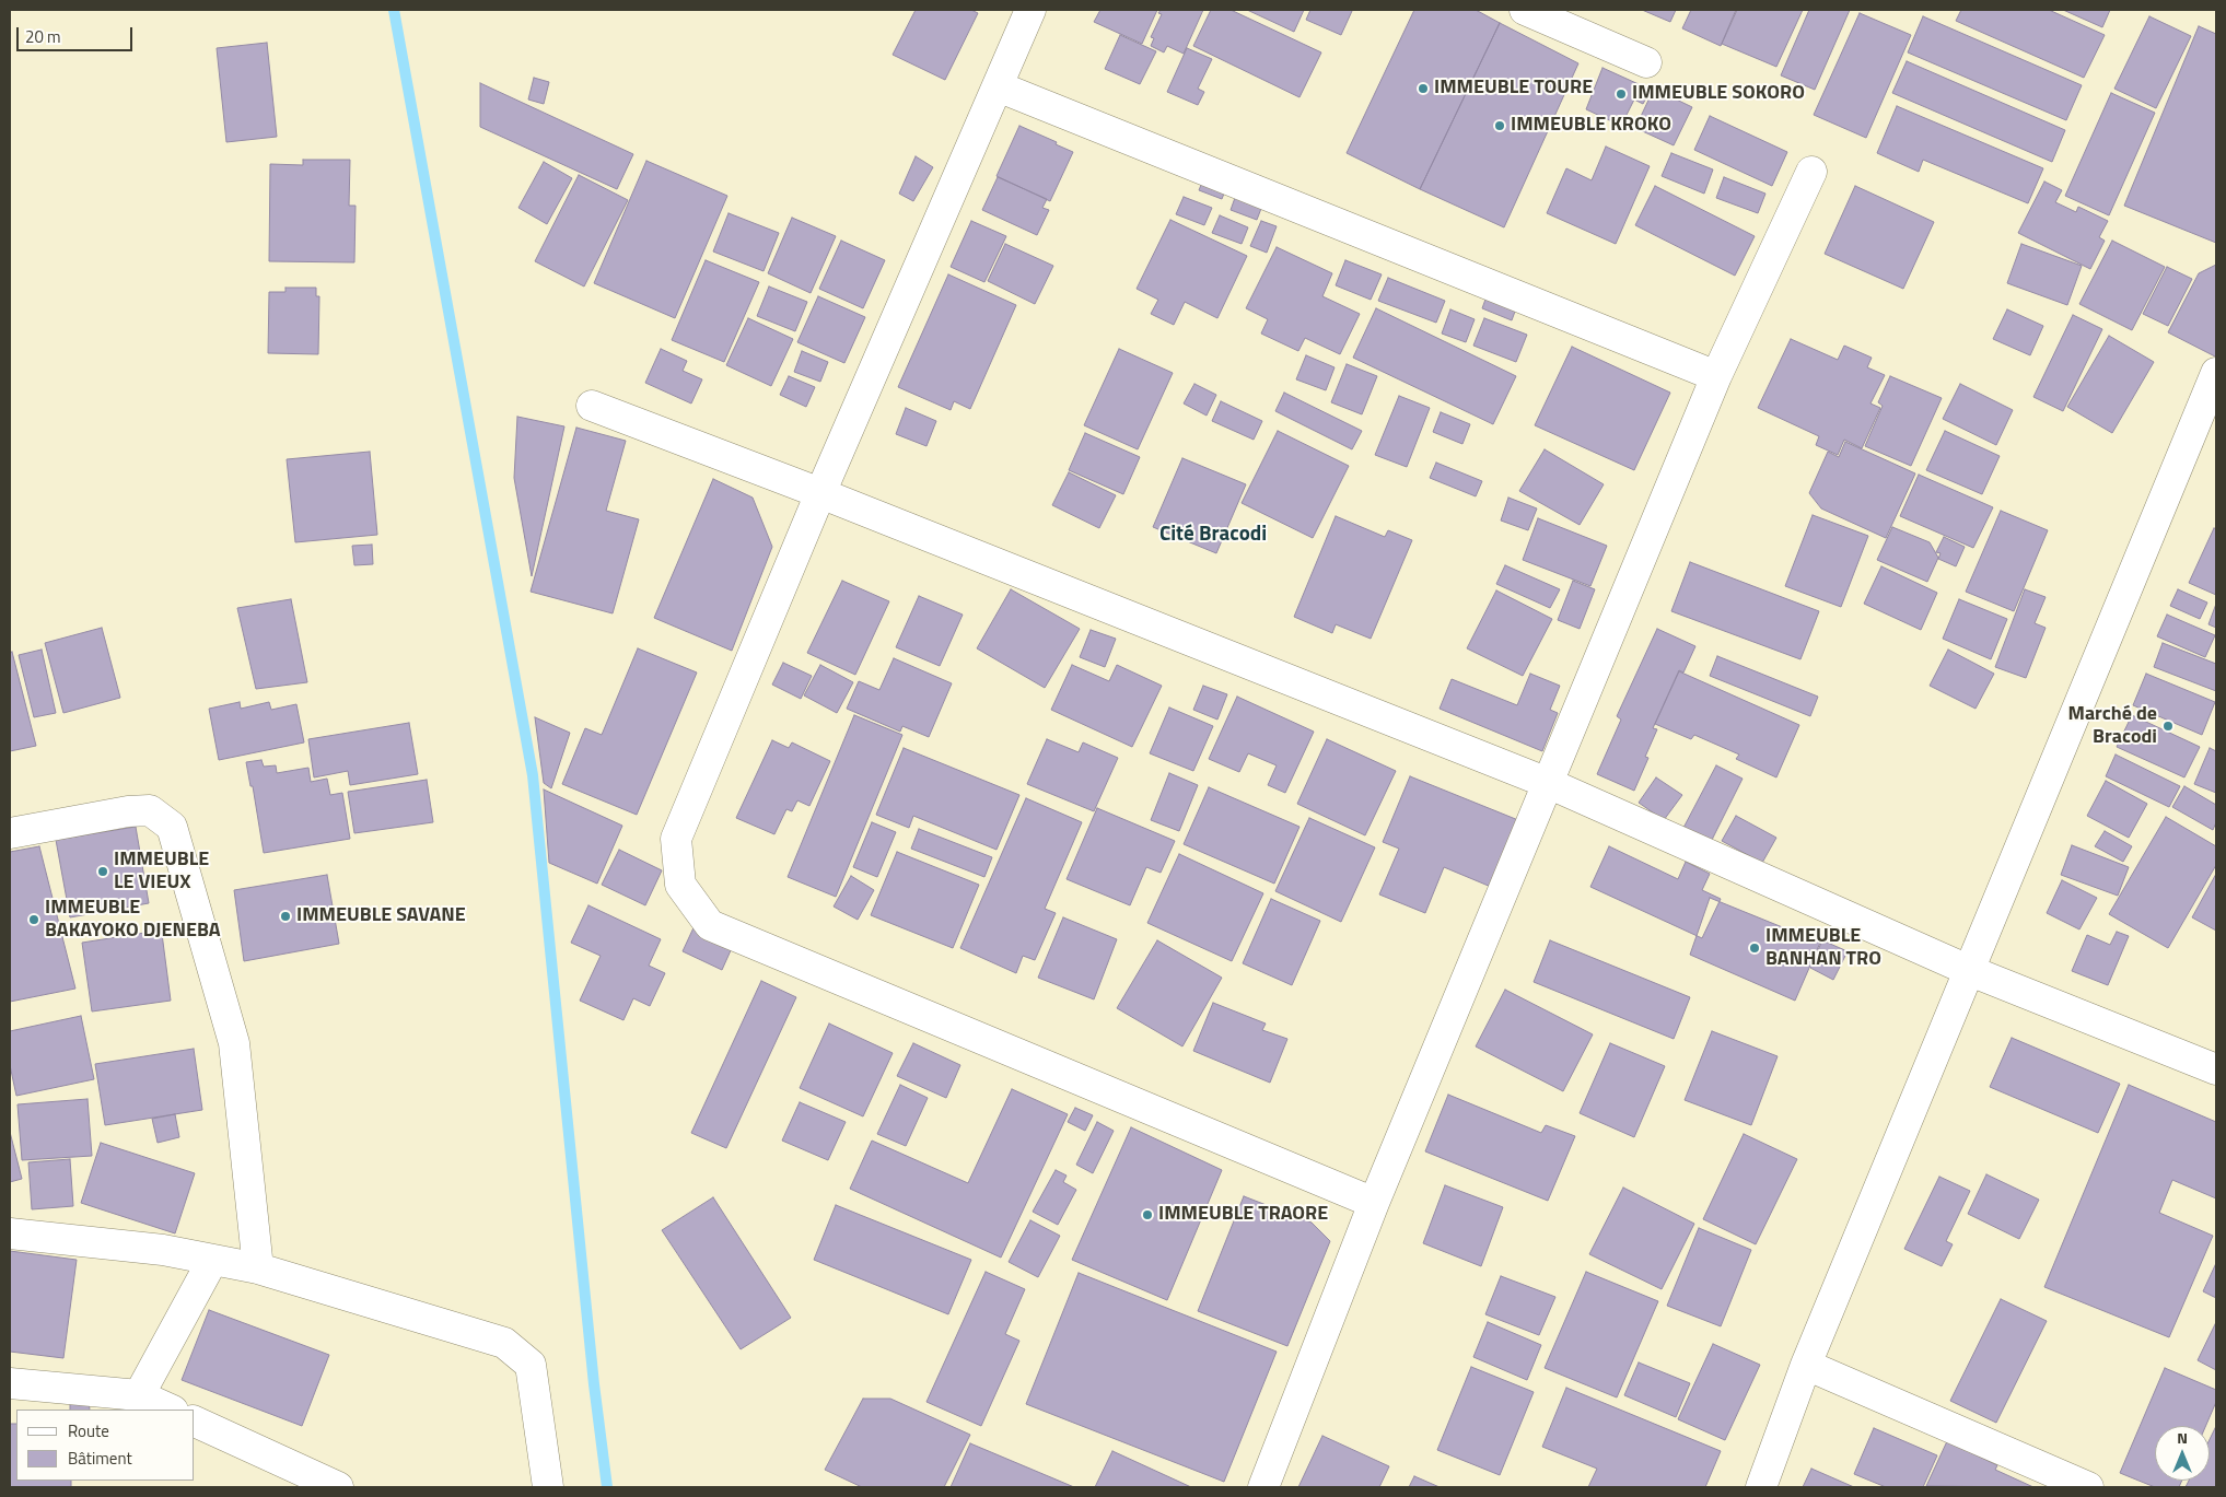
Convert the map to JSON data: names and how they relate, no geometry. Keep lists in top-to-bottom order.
{
  "districts": ["Cité Bracodi"],
  "places": [
    "IMMEUBLE TOURE",
    "IMMEUBLE SOKORO",
    "IMMEUBLE KROKO",
    "Marché de Bracodi",
    "IMMEUBLE LE VIEUX",
    "IMMEUBLE SAVANE",
    "IMMEUBLE BAKAYOKO DJENEBA",
    "IMMEUBLE BANHAN TRO",
    "IMMEUBLE TRAORE"
  ],
  "legend": ["Route", "Bâtiment"],
  "scale_bar": "20 m",
  "north": "top"
}
